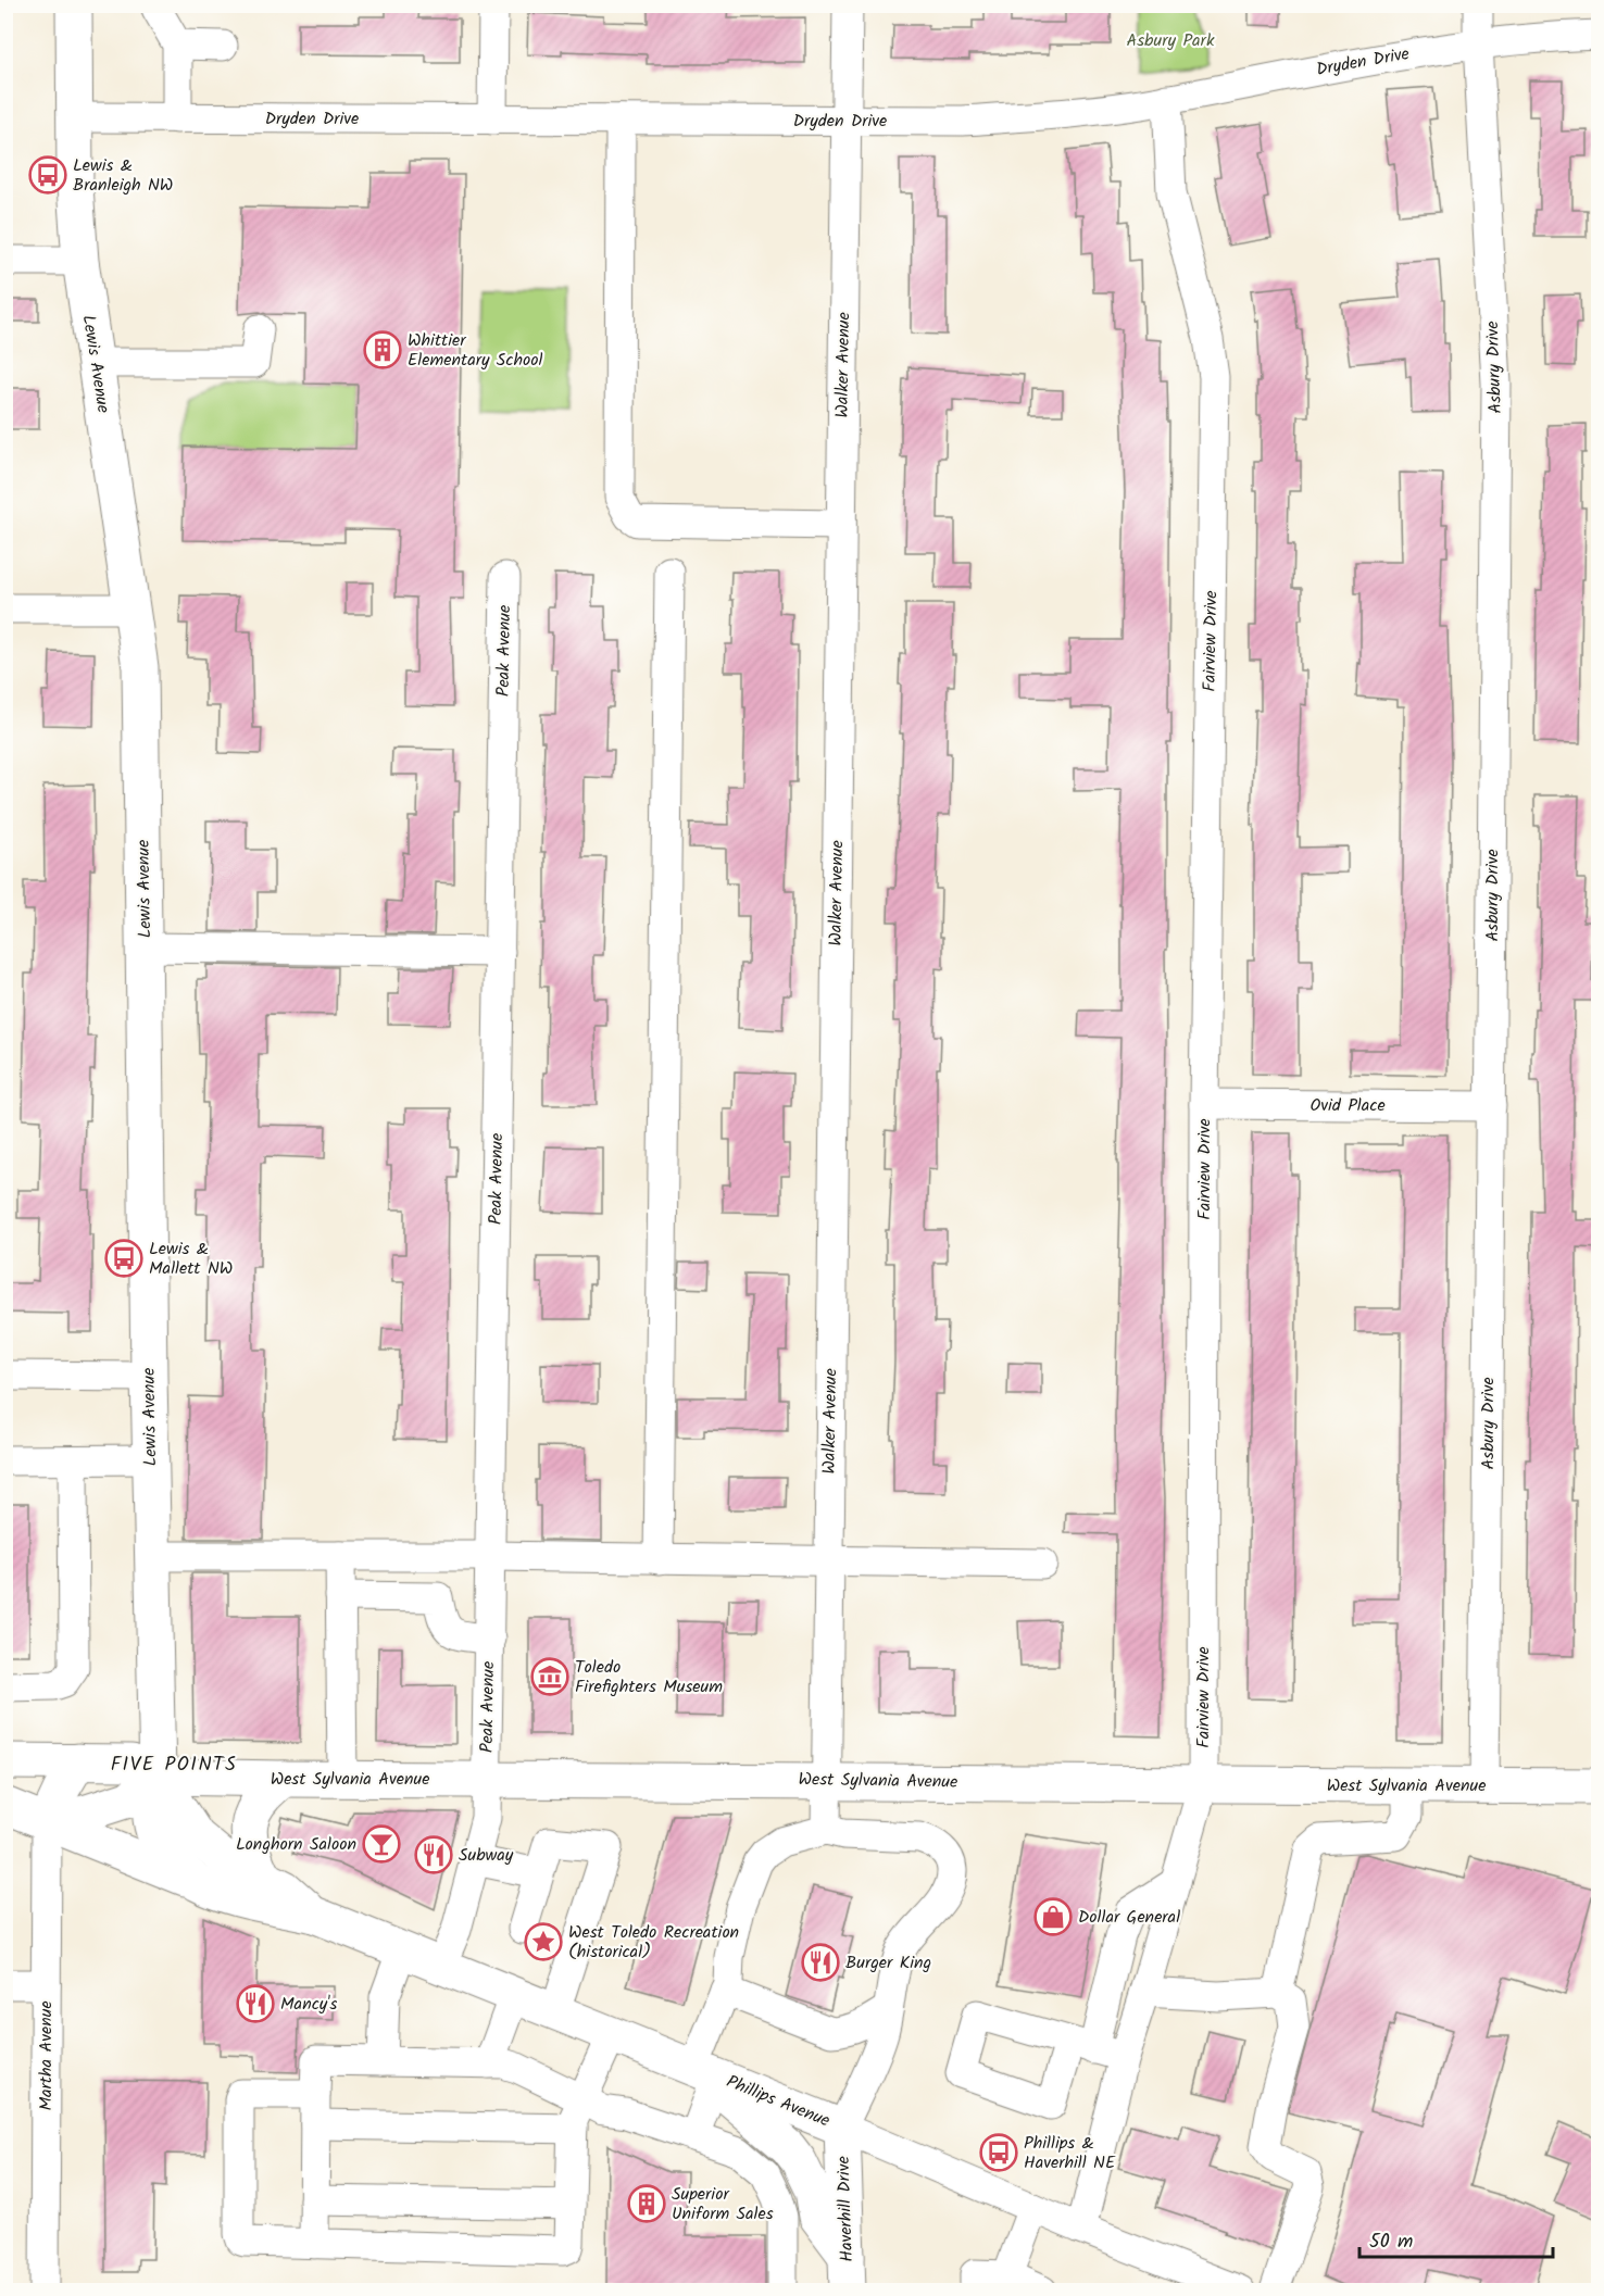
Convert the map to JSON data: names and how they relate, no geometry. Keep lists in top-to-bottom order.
{
  "streets": {
    "main road": [
      "Lewis Avenue",
      "West Sylvania Avenue",
      "Phillips Avenue",
      "Haverhill Drive"
    ],
    "street": [
      "Dryden Drive",
      "Walker Avenue",
      "Asbury Drive",
      "Fairview Drive",
      "Peak Avenue",
      "Ovid Place",
      "Martha Avenue"
    ]
  },
  "crossings": [
    ["Dryden Drive", "Lewis Avenue"],
    ["Dryden Drive", "Walker Avenue"],
    ["Dryden Drive", "Asbury Drive"],
    ["Dryden Drive", "Fairview Drive"],
    ["Lewis Avenue", "West Sylvania Avenue"],
    ["Lewis Avenue", "Phillips Avenue"],
    ["Walker Avenue", "West Sylvania Avenue"],
    ["Asbury Drive", "Ovid Place"],
    ["Asbury Drive", "West Sylvania Avenue"],
    ["Fairview Drive", "Ovid Place"],
    ["Fairview Drive", "West Sylvania Avenue"],
    ["Fairview Drive", "Phillips Avenue"],
    ["Peak Avenue", "West Sylvania Avenue"],
    ["Peak Avenue", "Phillips Avenue"],
    ["West Sylvania Avenue", "Phillips Avenue"],
    ["Phillips Avenue", "Haverhill Drive"]
  ],
  "districts": ["FIVE POINTS"],
  "parks": ["Asbury Park"],
  "places": {
    "bus stop": ["Lewis & Branleigh NW", "Lewis & Mallett NW", "Phillips & Haverhill NE"],
    "building": ["Whittier Elementary School", "Superior Uniform Sales"],
    "museum": ["Toledo Firefighters Museum"],
    "bar": ["Longhorn Saloon"],
    "restaurant": ["Subway", "Burger King", "Mancy's"],
    "shop": ["Dollar General"],
    "place": ["West Toledo Recreation (historical)"]
  },
  "scale_bar": "50 m"
}
